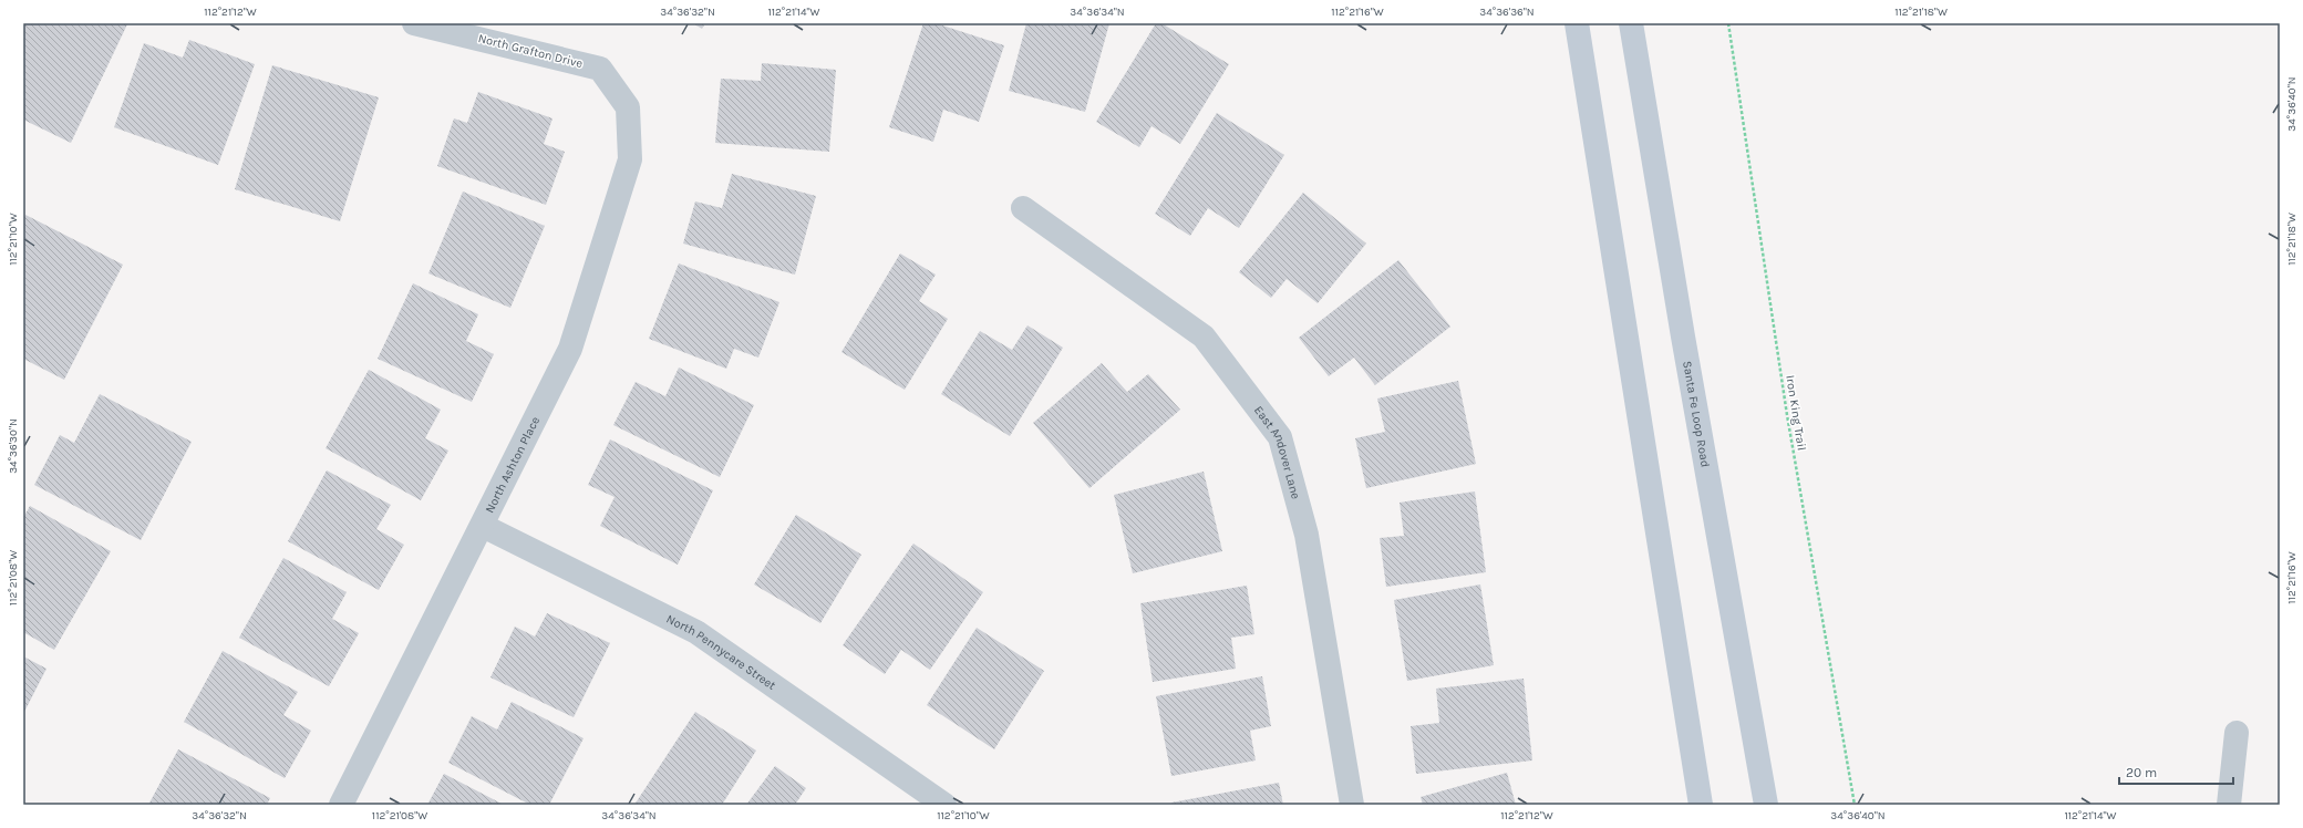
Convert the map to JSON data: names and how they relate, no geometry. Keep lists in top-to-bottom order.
{
  "streets": {
    "main road": ["Santa Fe Loop Road"],
    "street": [
      "North Grafton Drive",
      "East Andover Lane",
      "North Ashton Place",
      "North Pennycare Street"
    ],
    "path": ["Iron King Trail"]
  },
  "crossings": [
    ["North Grafton Drive", "North Ashton Place"],
    ["North Ashton Place", "North Pennycare Street"]
  ],
  "scale_bar": "20 m",
  "coordinates": [
    "112°21'12\"W",
    "34°36'32\"N",
    "112°21'14\"W",
    "34°36'34\"N",
    "112°21'16\"W",
    "34°36'36\"N",
    "112°21'18\"W",
    "34°36'40\"N",
    "112°21'10\"W",
    "34°36'30\"N",
    "112°21'08\"W"
  ]
}
